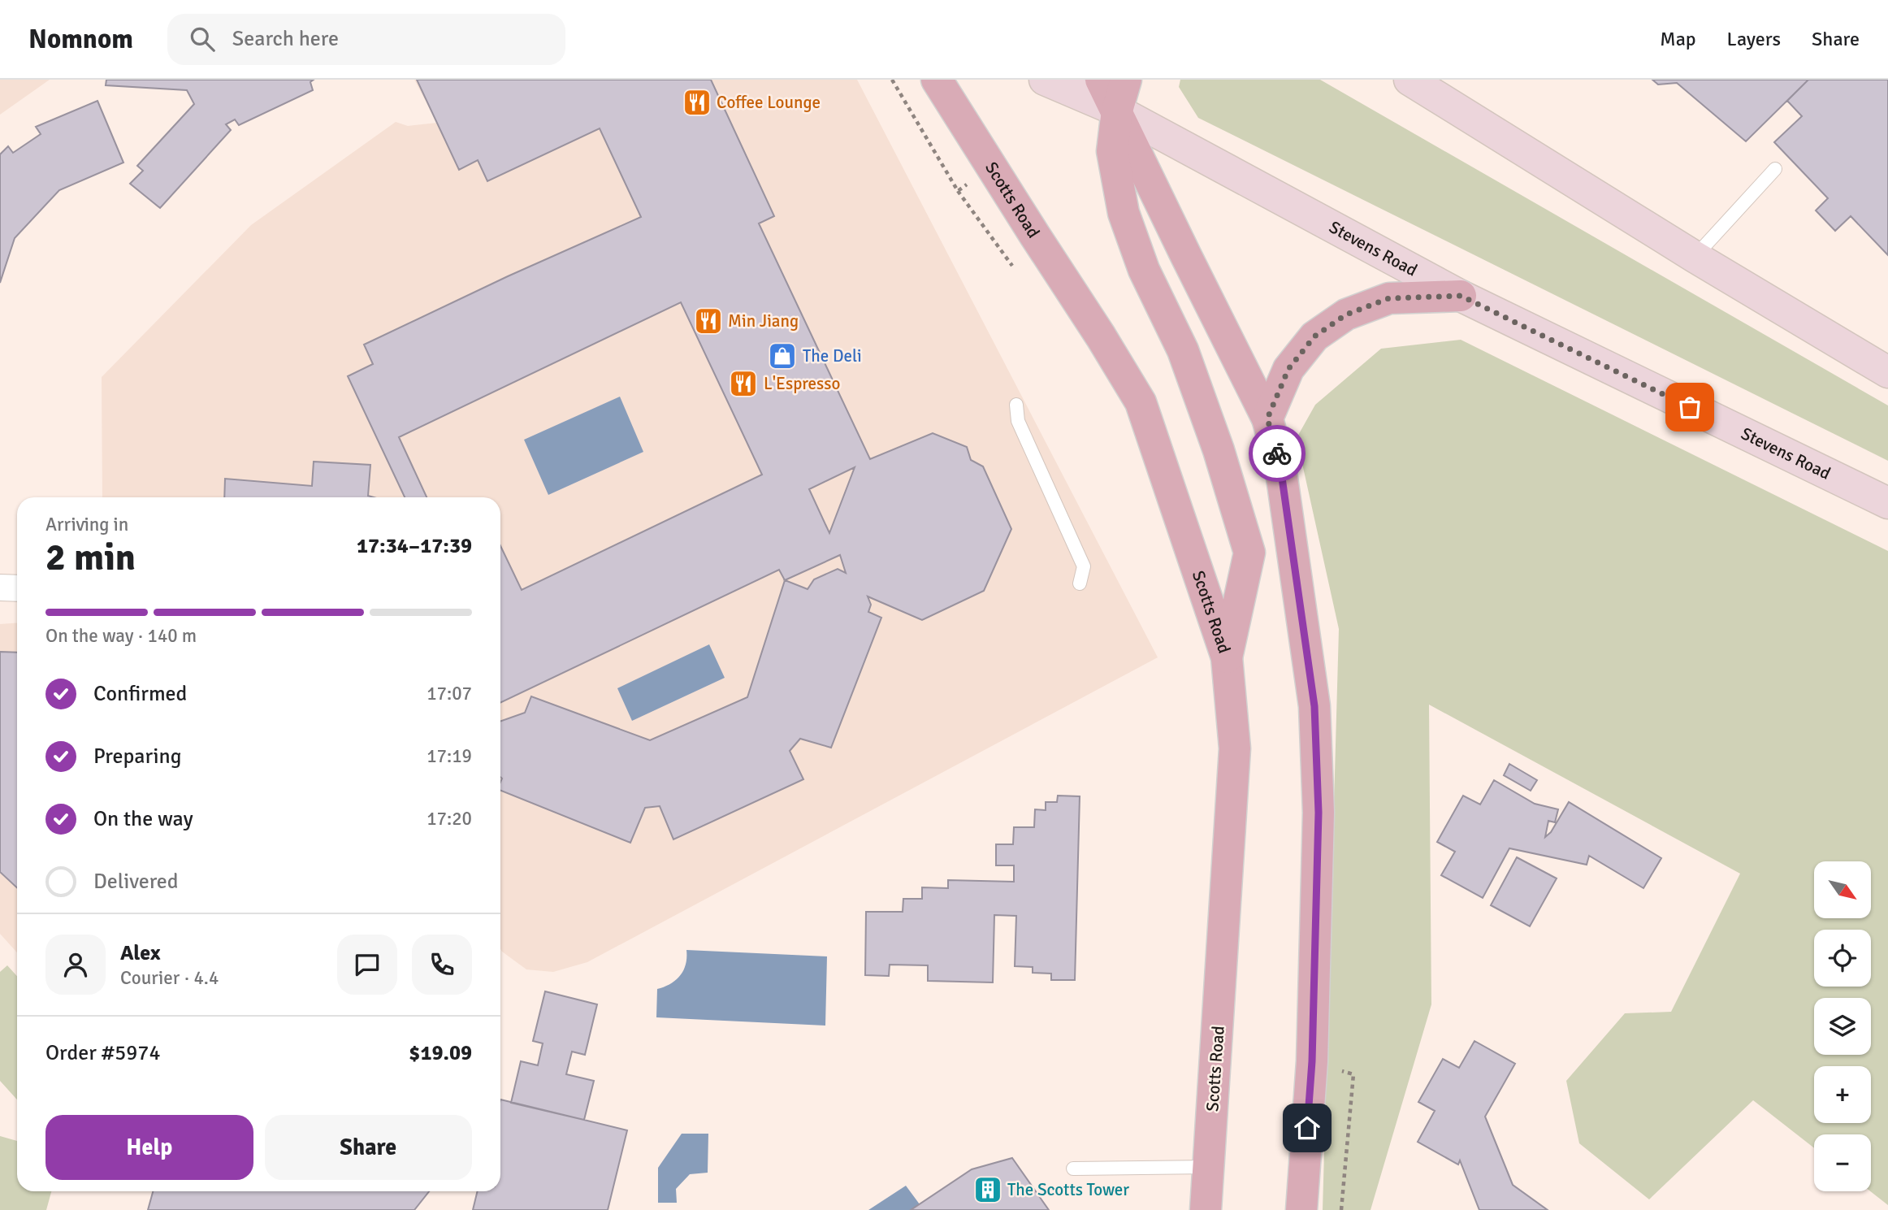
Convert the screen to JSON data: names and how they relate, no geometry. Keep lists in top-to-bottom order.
{
  "streets": {
    "main road": ["Scotts Road", "Stevens Road"]
  },
  "places": {
    "restaurant": ["Coffee Lounge", "Min Jiang", "L'Espresso"],
    "shop": ["The Deli"],
    "building": ["The Scotts Tower"]
  },
  "north": "bottom right",
  "page": {
    "header": "Nomnom",
    "search": "Search here",
    "nav": ["Map", "Layers", "Share"],
    "heading": ["2 min", "Arriving in", "17:34–17:39"],
    "panel": [
      "Alex",
      "Courier · 4.4",
      "Order #5974",
      "$19.09"
    ],
    "bar": "On the way · 140 m",
    "list": [
      ["Confirmed", "17:07"],
      ["Preparing", "17:19"],
      ["On the way", "17:20"],
      "Delivered"
    ],
    "map_buttons": ["+", "−"],
    "buttons": ["Help", "Share"]
  }
}
